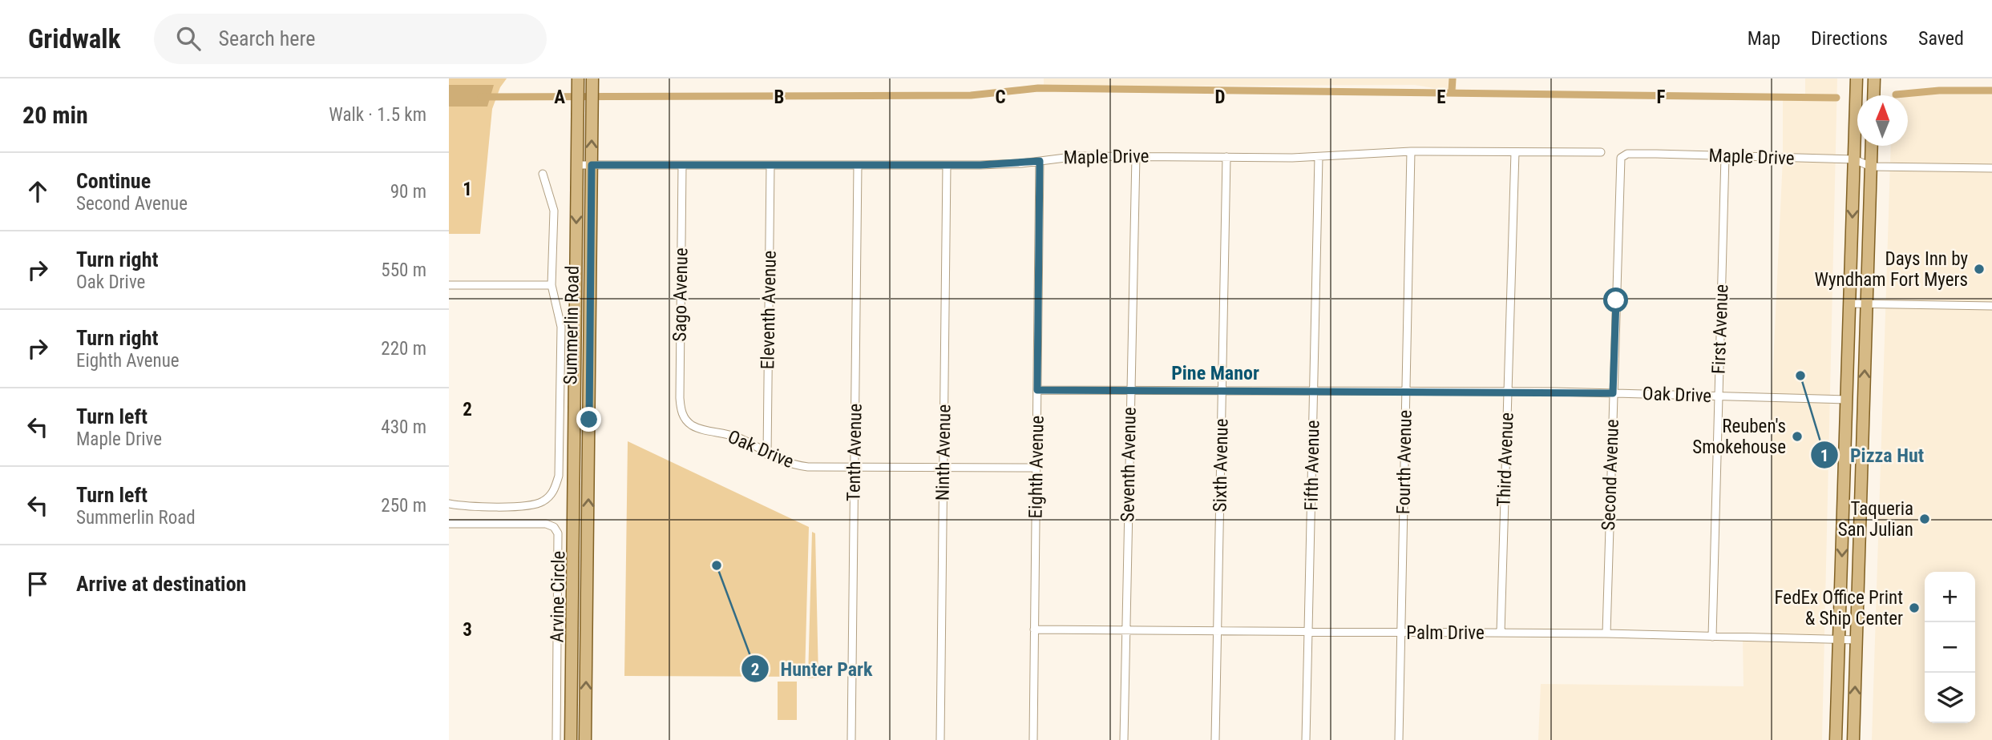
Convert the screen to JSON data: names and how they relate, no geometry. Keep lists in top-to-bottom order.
{
  "streets": {
    "main road": ["Summerlin Road"],
    "street": [
      "Maple Drive",
      "Sago Avenue",
      "Eleventh Avenue",
      "First Avenue",
      "Oak Drive",
      "Tenth Avenue",
      "Ninth Avenue",
      "Third Avenue",
      "Fourth Avenue",
      "Seventh Avenue",
      "Sixth Avenue",
      "Fifth Avenue",
      "Eighth Avenue",
      "Second Avenue",
      "Arvine Circle",
      "Palm Drive"
    ]
  },
  "crossings": [
    ["Maple Drive", "Sago Avenue"],
    ["Maple Drive", "Eleventh Avenue"],
    ["Maple Drive", "Summerlin Road"],
    ["Maple Drive", "First Avenue"],
    ["Maple Drive", "Tenth Avenue"],
    ["Maple Drive", "Ninth Avenue"],
    ["Maple Drive", "Third Avenue"],
    ["Maple Drive", "Fourth Avenue"],
    ["Maple Drive", "Seventh Avenue"],
    ["Maple Drive", "Sixth Avenue"],
    ["Maple Drive", "Fifth Avenue"],
    ["Maple Drive", "Eighth Avenue"],
    ["Maple Drive", "Second Avenue"],
    ["Sago Avenue", "Oak Drive"],
    ["Eleventh Avenue", "Oak Drive"],
    ["First Avenue", "Oak Drive"],
    ["First Avenue", "Palm Drive"],
    ["Oak Drive", "Tenth Avenue"],
    ["Oak Drive", "Ninth Avenue"],
    ["Oak Drive", "Third Avenue"],
    ["Oak Drive", "Fourth Avenue"],
    ["Oak Drive", "Seventh Avenue"],
    ["Oak Drive", "Sixth Avenue"],
    ["Oak Drive", "Fifth Avenue"],
    ["Oak Drive", "Eighth Avenue"],
    ["Oak Drive", "Second Avenue"],
    ["Third Avenue", "Palm Drive"],
    ["Fourth Avenue", "Palm Drive"],
    ["Seventh Avenue", "Palm Drive"],
    ["Sixth Avenue", "Palm Drive"],
    ["Fifth Avenue", "Palm Drive"],
    ["Eighth Avenue", "Palm Drive"],
    ["Second Avenue", "Palm Drive"]
  ],
  "districts": ["Pine Manor"],
  "places": [
    "Days Inn by Wyndham Fort Myers",
    "Pizza Hut",
    "Reuben's Smokehouse",
    "Taqueria San Julian",
    "Hunter Park",
    "FedEx Office Print & Ship Center"
  ],
  "north": "top",
  "page": {
    "header": "Gridwalk",
    "search": "Search here",
    "nav": ["Map", "Directions", "Saved"],
    "heading": ["20 min", "Walk · 1.5 km"],
    "list": [
      ["Continue", "Second Avenue", "90 m"],
      ["Turn right", "Oak Drive", "550 m"],
      ["Turn right", "Eighth Avenue", "220 m"],
      ["Turn left", "Maple Drive", "430 m"],
      ["Turn left", "Summerlin Road", "250 m"],
      "Arrive at destination"
    ],
    "map_buttons": ["+", "−"]
  },
  "grid": {
    "columns": [
      "A",
      "B",
      "C",
      "D",
      "E",
      "F"
    ],
    "rows": ["1", "2", "3"]
  }
}
